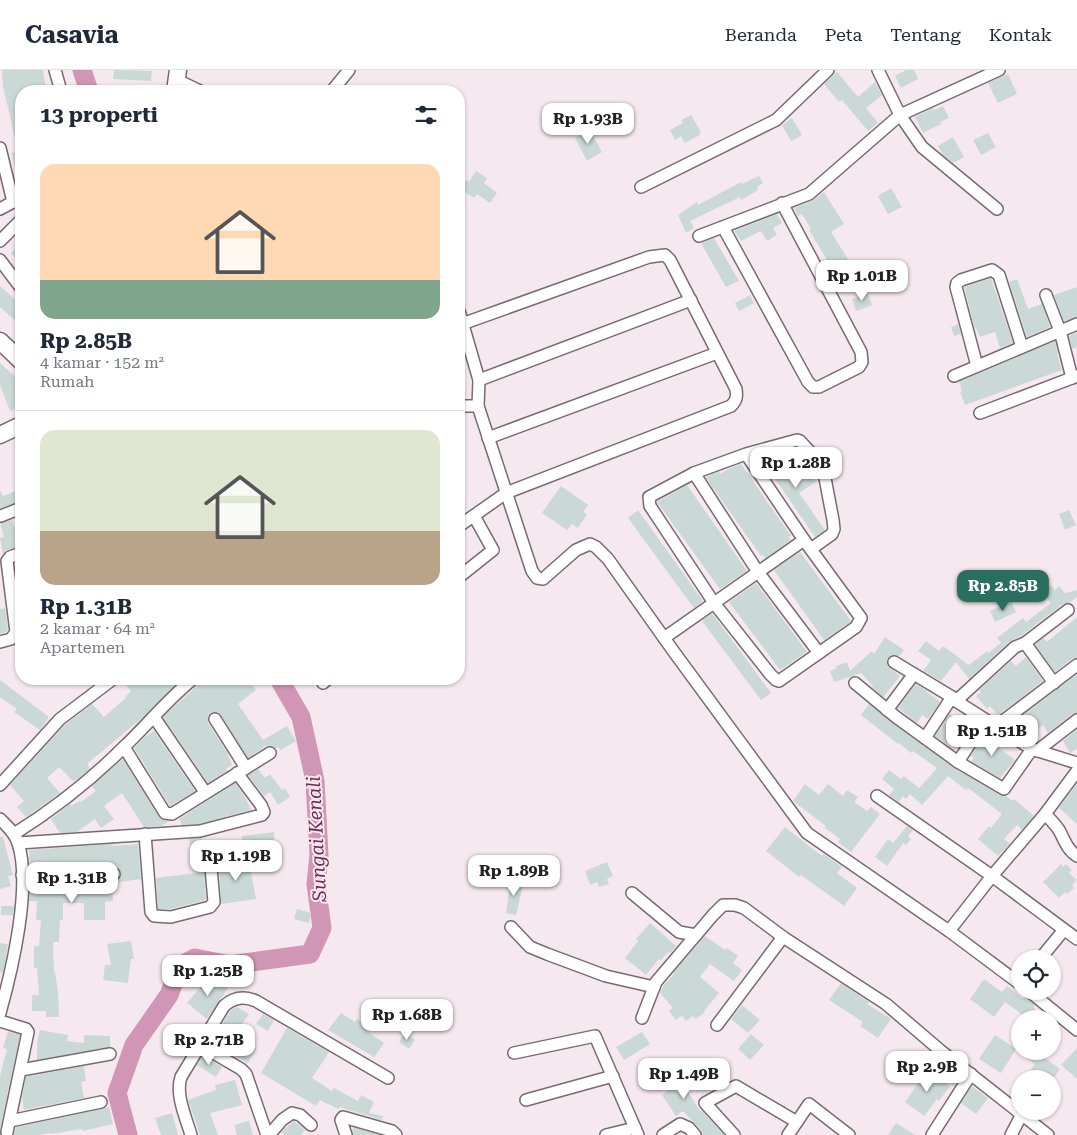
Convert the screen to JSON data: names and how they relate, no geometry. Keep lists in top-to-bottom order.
{
  "water": ["Sungai Kenali"],
  "page": {
    "header": "Casavia",
    "nav": [
      "Beranda",
      "Peta",
      "Tentang",
      "Kontak"
    ],
    "heading": "13 properti",
    "price": [
      "Rp 1.93B",
      "Rp 1.01B",
      "Rp 1.28B",
      "Rp 2.85B",
      "Rp 1.51B",
      "Rp 1.19B",
      "Rp 1.89B",
      "Rp 1.31B",
      "Rp 1.25B",
      "Rp 1.68B",
      "Rp 2.71B",
      "Rp 2.9B",
      "Rp 1.49B"
    ],
    "list": [
      {
        "name": "Rp 2.85B",
        "note": "4 kamar · 152 m² · Rumah"
      },
      {
        "name": "Rp 1.31B",
        "note": "2 kamar · 64 m² · Apartemen"
      }
    ],
    "map_buttons": ["+", "−"]
  }
}
